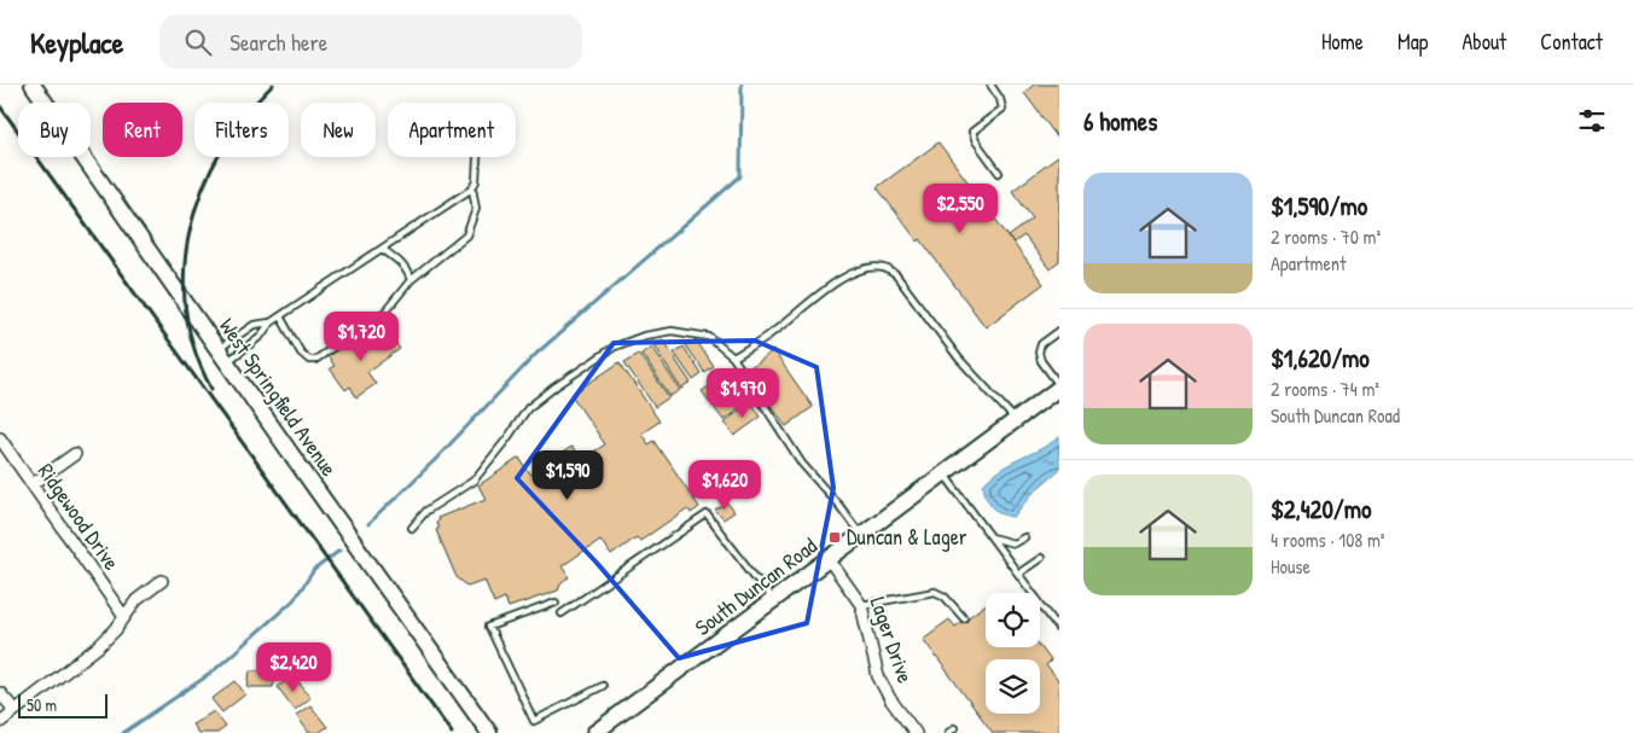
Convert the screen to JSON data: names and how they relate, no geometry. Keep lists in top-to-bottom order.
{
  "streets": {
    "main road": ["West Springfield Avenue", "South Duncan Road"],
    "street": ["Ridgewood Drive", "Lager Drive"]
  },
  "crossings": [
    ["South Duncan Road", "Lager Drive"]
  ],
  "places": {
    "transit": ["Duncan & Lager"]
  },
  "scale_bar": "50 m",
  "page": {
    "header": "Keyplace",
    "search": "Search here",
    "nav": [
      "Home",
      "Map",
      "About",
      "Contact"
    ],
    "heading": "6 homes",
    "chip": [
      "Buy",
      "Rent",
      "Filters",
      "New",
      "Apartment"
    ],
    "list": [
      {
        "name": "$1,590/mo",
        "note": "2 rooms · 70 m² · Apartment"
      },
      {
        "name": "$1,620/mo",
        "note": "2 rooms · 74 m² · South Duncan Road"
      },
      {
        "name": "$2,420/mo",
        "note": "4 rooms · 108 m² · House"
      }
    ],
    "price": [
      "$2,550",
      "$1,720",
      "$1,970",
      "$1,590",
      "$1,620",
      "$2,420"
    ],
    "scale": "50 m"
  }
}
